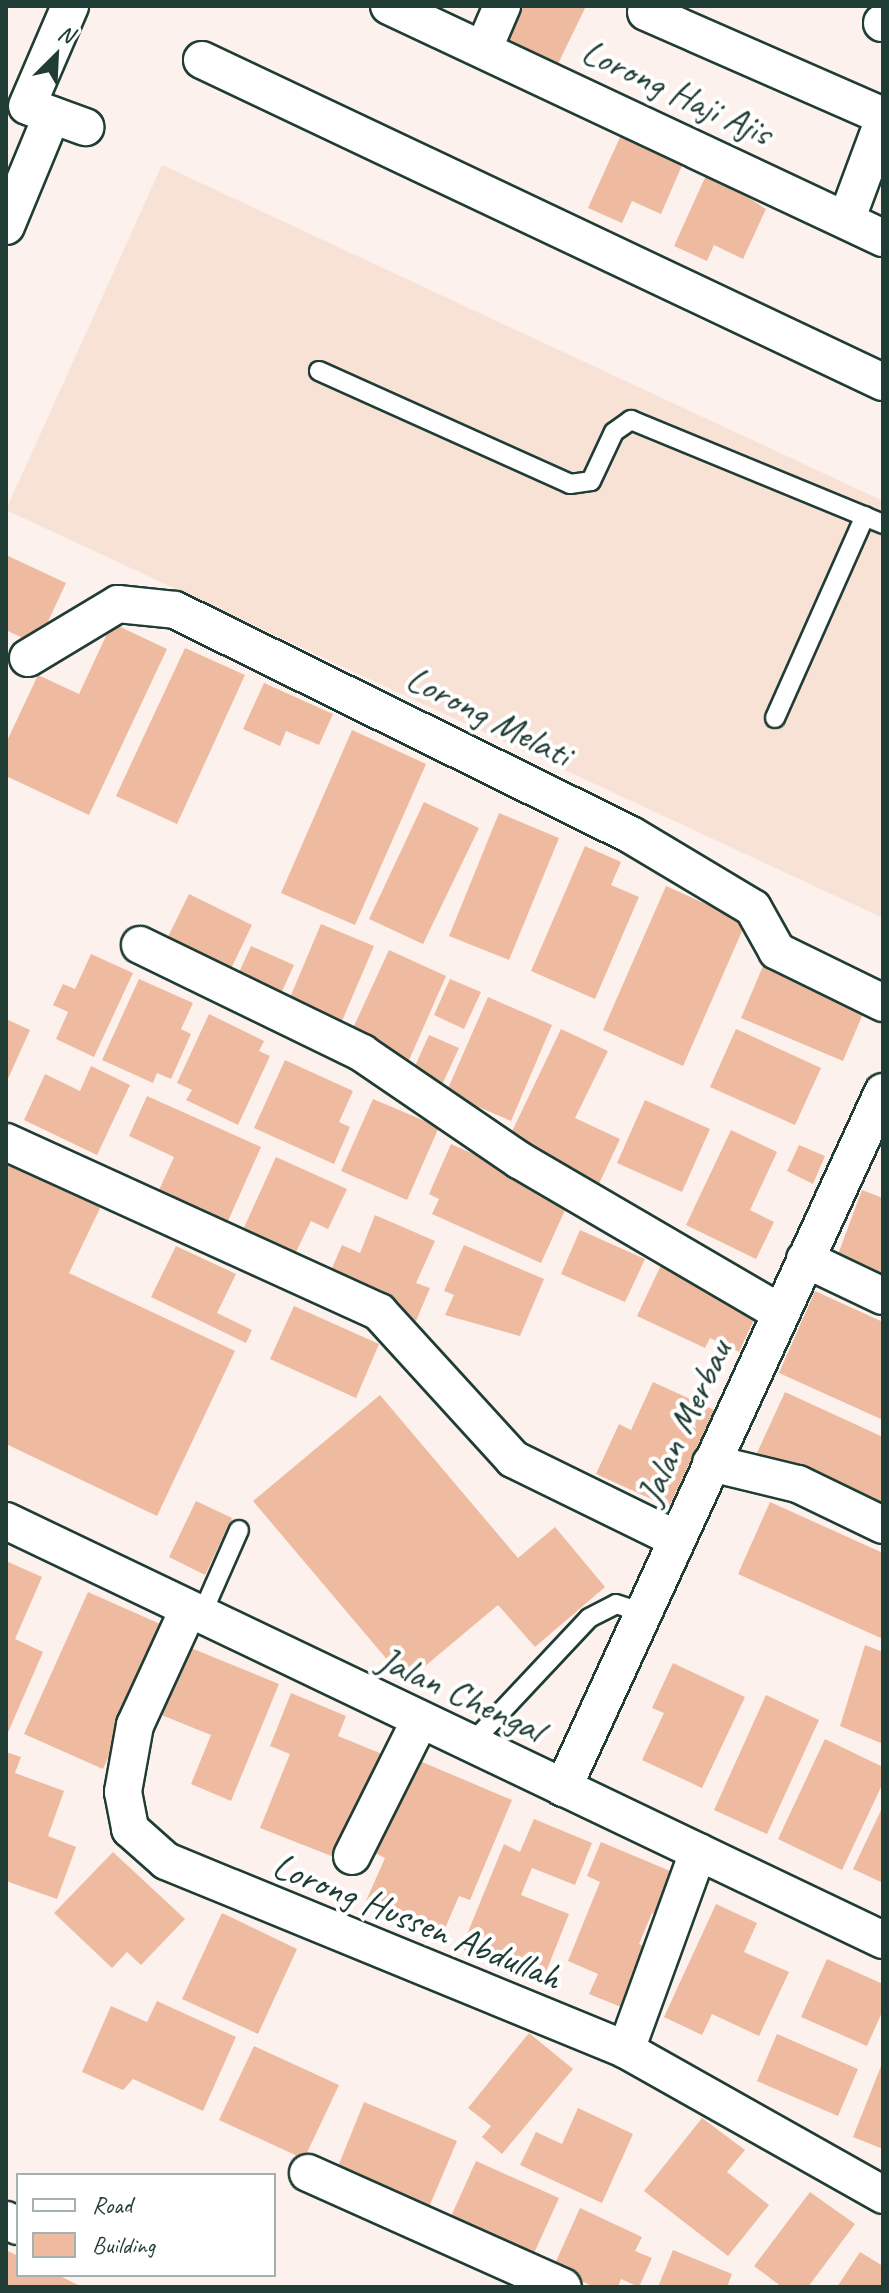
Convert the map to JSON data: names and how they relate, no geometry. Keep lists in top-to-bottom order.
{
  "streets": {
    "street": [
      "Lorong Haji Ajis",
      "Lorong Melati",
      "Jalan Merbau",
      "Jalan Chengal",
      "Lorong Hussen Abdullah"
    ]
  },
  "crossings": [
    ["Jalan Merbau", "Jalan Chengal"],
    ["Jalan Chengal", "Lorong Hussen Abdullah"]
  ],
  "legend": ["Road", "Building"],
  "north": "top right"
}
